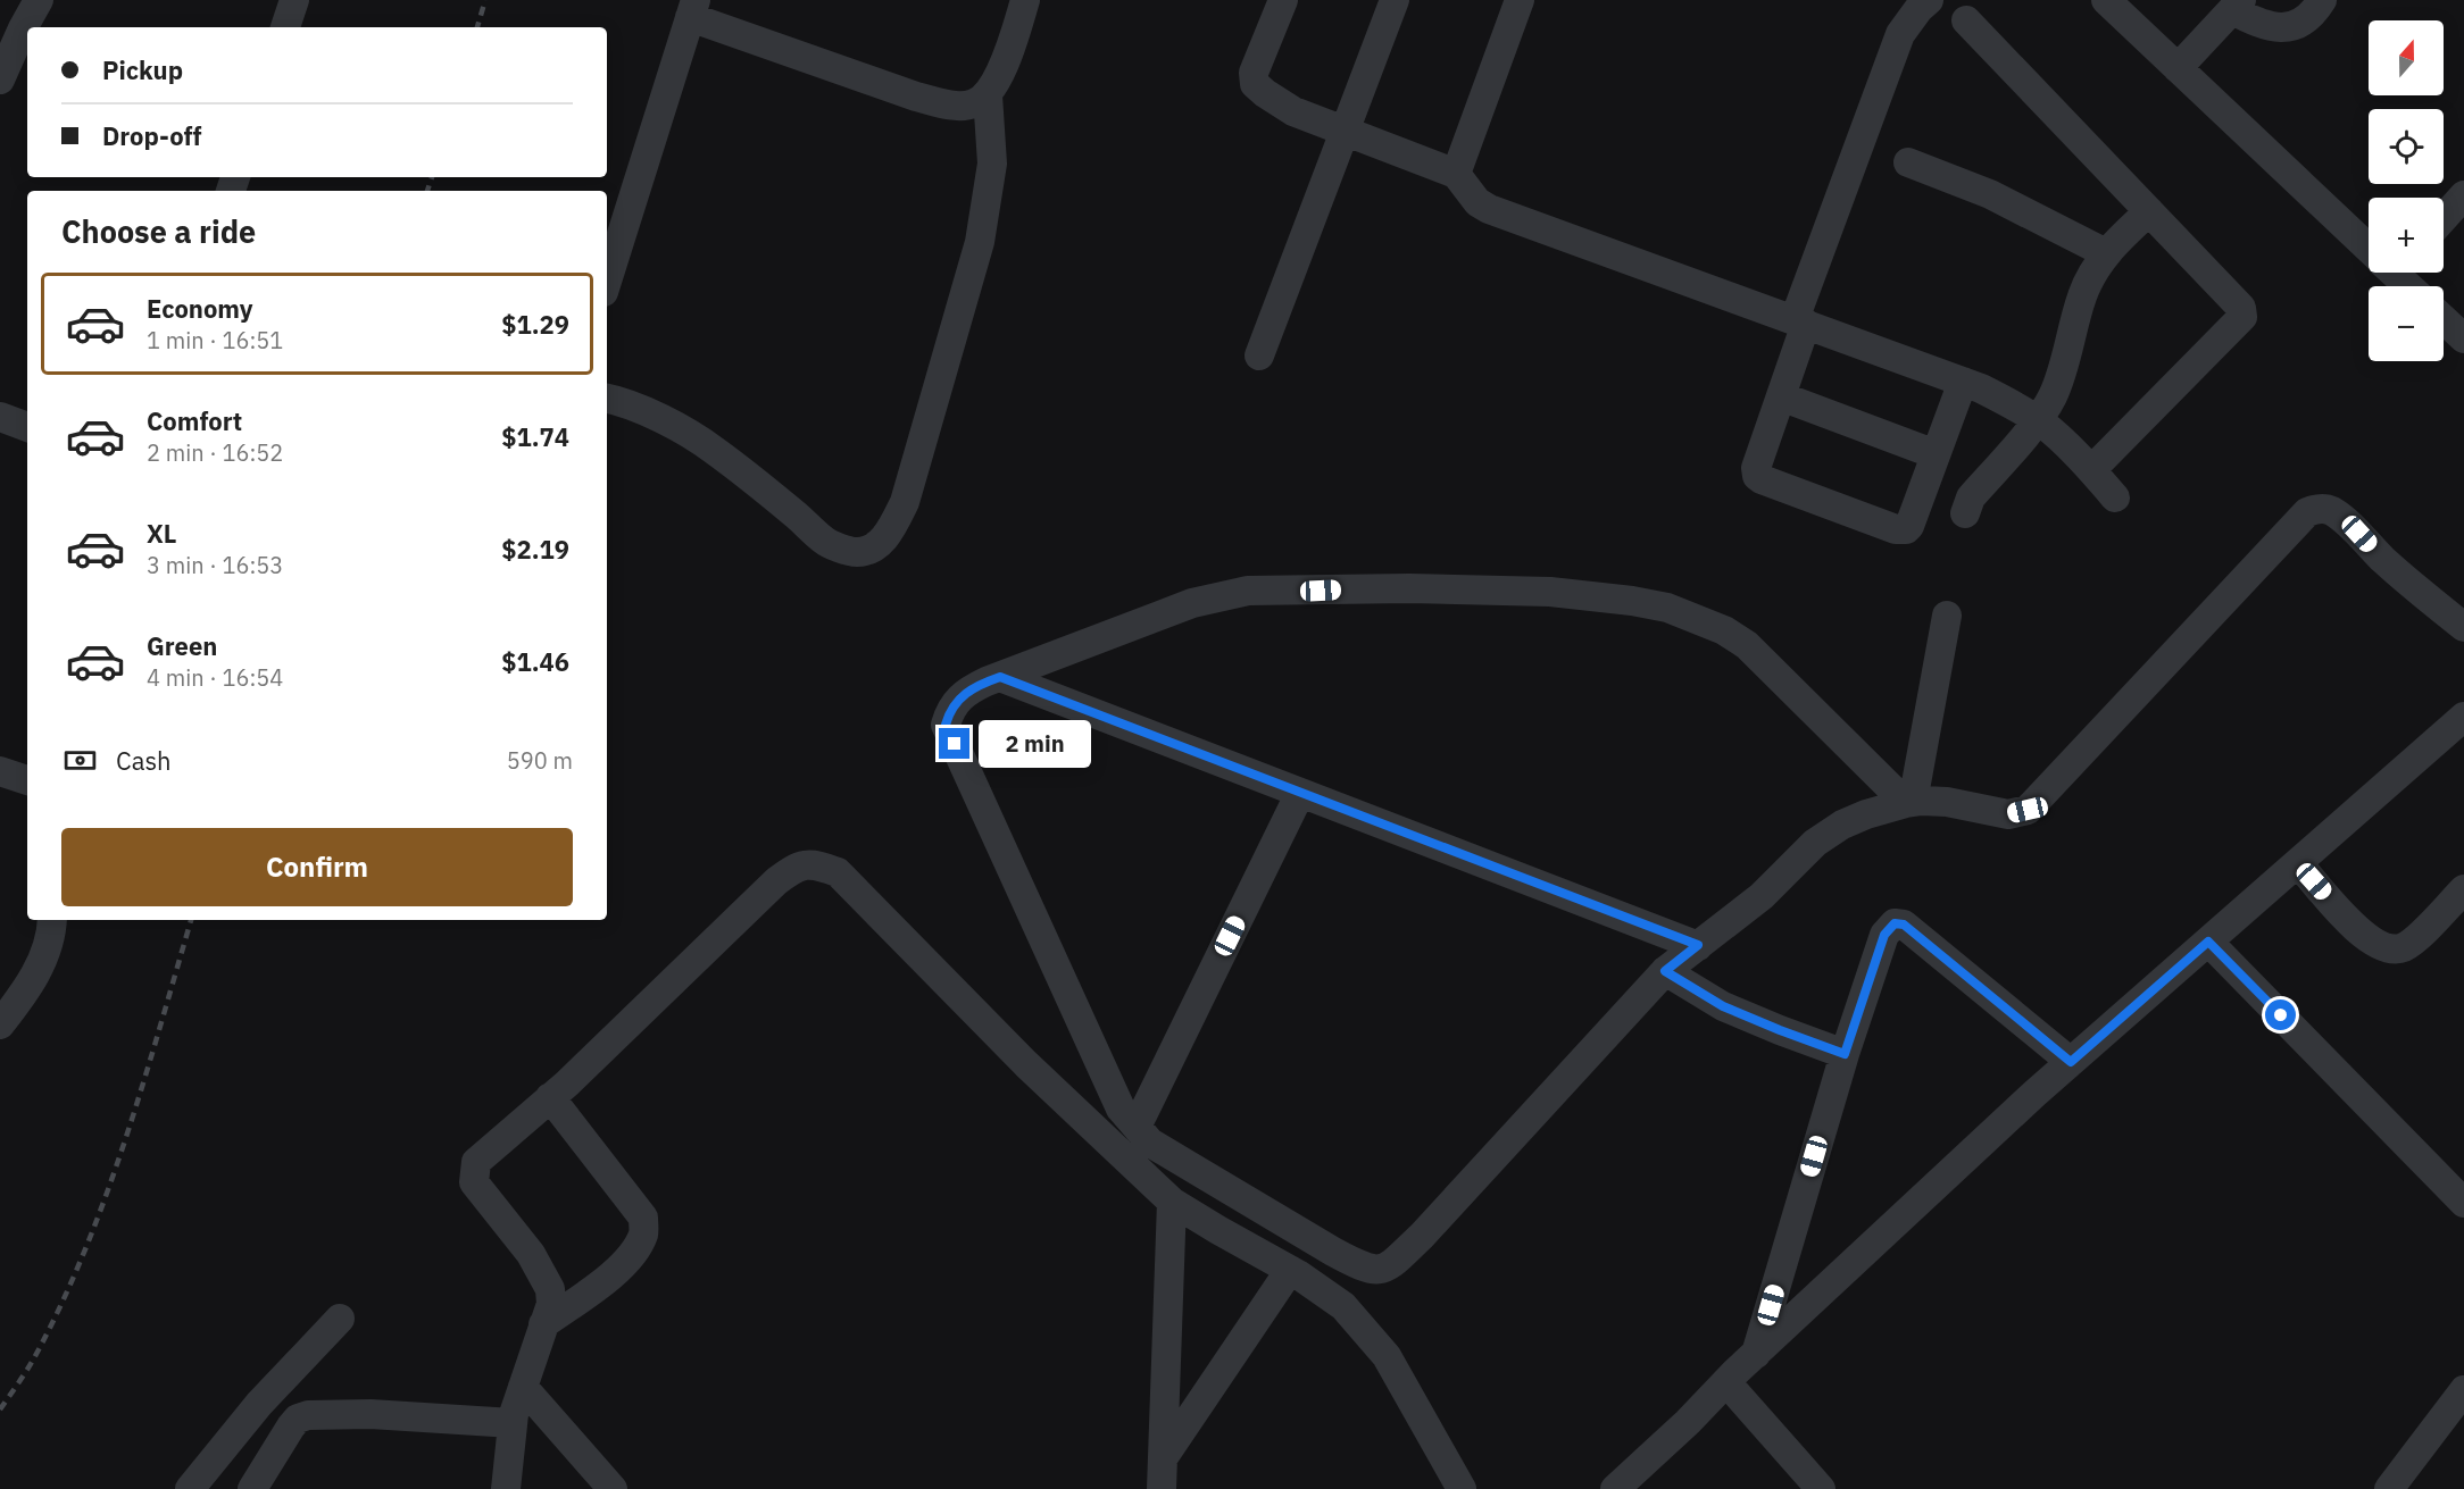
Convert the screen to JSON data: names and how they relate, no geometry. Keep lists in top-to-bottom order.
{
  "north": "top",
  "page": {
    "map_buttons": ["+", "−"],
    "banner": ["Pickup", "Drop-off"],
    "heading": "Choose a ride",
    "list": [
      {
        "name": "Economy",
        "note": "1 min · 16:51",
        "value": "$1.29"
      },
      {
        "name": "Comfort",
        "note": "2 min · 16:52",
        "value": "$1.74"
      },
      {
        "name": "XL",
        "note": "3 min · 16:53",
        "value": "$2.19"
      },
      {
        "name": "Green",
        "note": "4 min · 16:54",
        "value": "$1.46"
      }
    ],
    "bubble": "2 min",
    "pay": ["Cash", "590 m"],
    "buttons": "Confirm"
  }
}
